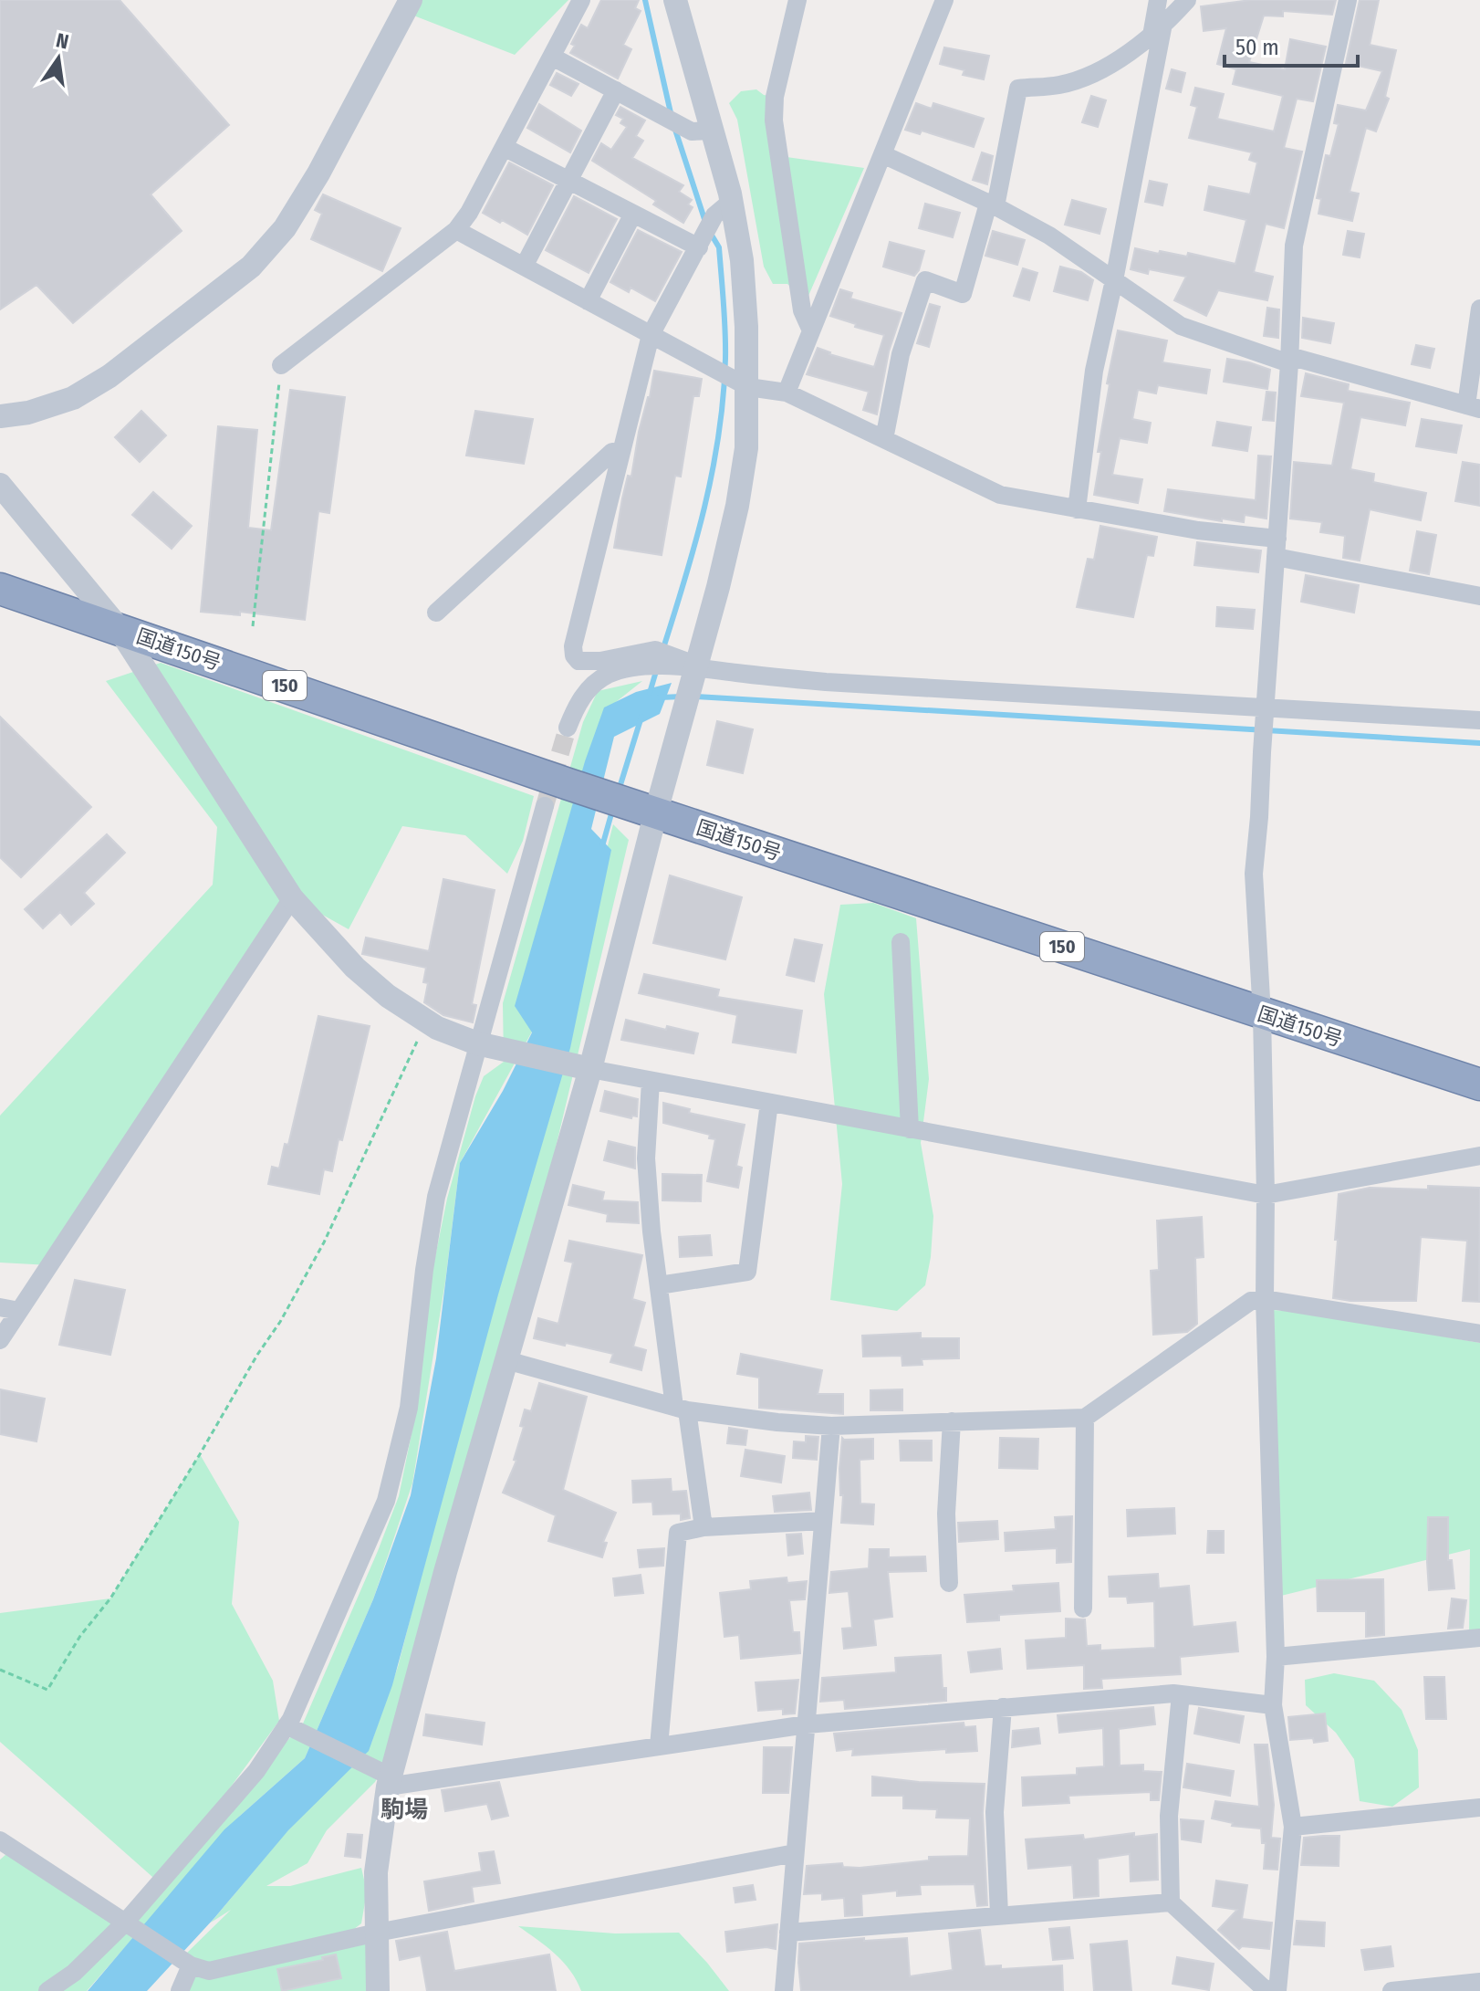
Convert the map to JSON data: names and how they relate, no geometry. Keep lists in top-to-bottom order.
{
  "streets": {
    "highway": ["国道150号", "150"]
  },
  "districts": ["駒場"],
  "scale_bar": "50 m",
  "north": "top"
}
